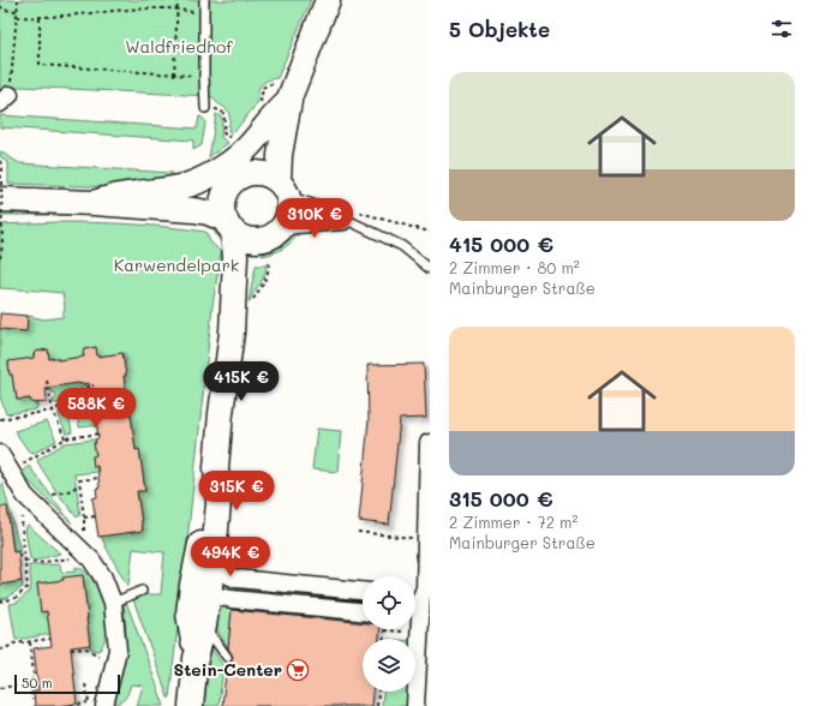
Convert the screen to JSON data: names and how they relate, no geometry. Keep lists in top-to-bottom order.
{
  "parks": ["Waldfriedhof", "Karwendelpark"],
  "places": {
    "supermarket": ["Stein-Center"]
  },
  "scale_bar": "50 m",
  "page": {
    "heading": "5 Objekte",
    "list": [
      {
        "name": "415 000 €",
        "note": "2 Zimmer · 80 m² · Mainburger Straße"
      },
      {
        "name": "315 000 €",
        "note": "2 Zimmer · 72 m² · Mainburger Straße"
      }
    ],
    "price": [
      "310K €",
      "415K €",
      "588K €",
      "315K €",
      "494K €"
    ],
    "scale": "50 m"
  }
}
